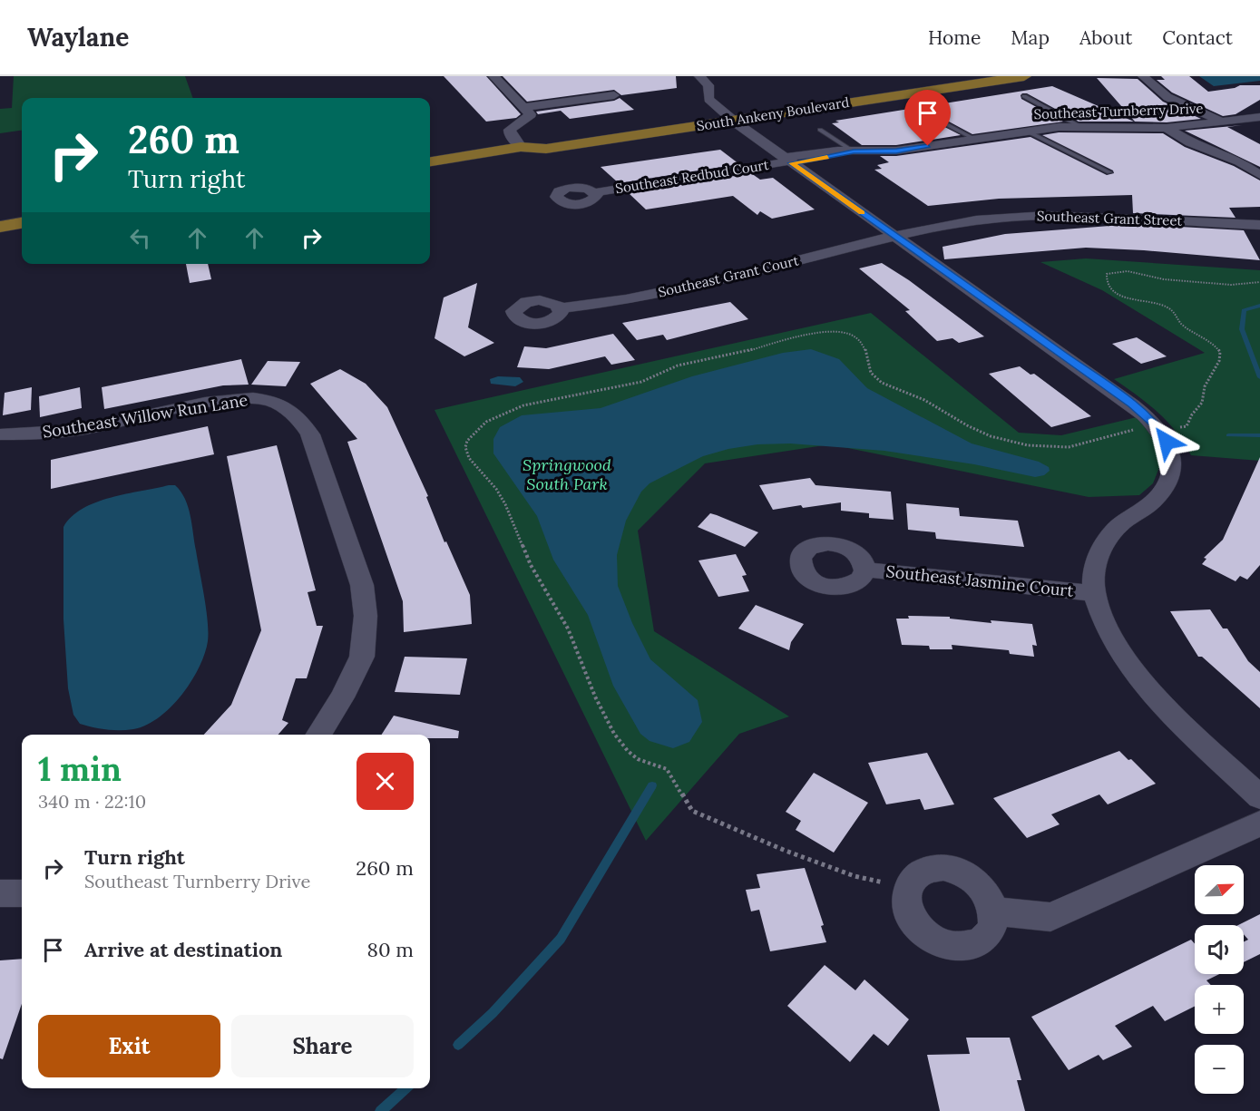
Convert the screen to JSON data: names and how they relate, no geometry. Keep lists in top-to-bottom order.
{
  "streets": {
    "main road": ["South Ankeny Boulevard"],
    "street": [
      "Southeast Turnberry Drive",
      "Southeast Redbud Court",
      "Southeast Grant Street",
      "Southeast Grant Court",
      "Southeast Willow Run Lane",
      "Southeast Jasmine Court"
    ]
  },
  "crossings": [
    ["Southeast Turnberry Drive", "Southeast Redbud Court"],
    ["Southeast Grant Street", "Southeast Grant Court"]
  ],
  "parks": ["Springwood South Park"],
  "north": "top right",
  "page": {
    "header": "Waylane",
    "nav": [
      "Home",
      "Map",
      "About",
      "Contact"
    ],
    "turn": ["260 m", "Turn right"],
    "heading": ["1 min", "340 m · 22:10"],
    "list": [
      {
        "name": "Turn right",
        "note": "Southeast Turnberry Drive",
        "value": "260 m"
      },
      {
        "name": "Arrive at destination",
        "value": "80 m"
      }
    ],
    "map_buttons": ["+", "−"],
    "buttons": ["Exit", "Share"]
  }
}
